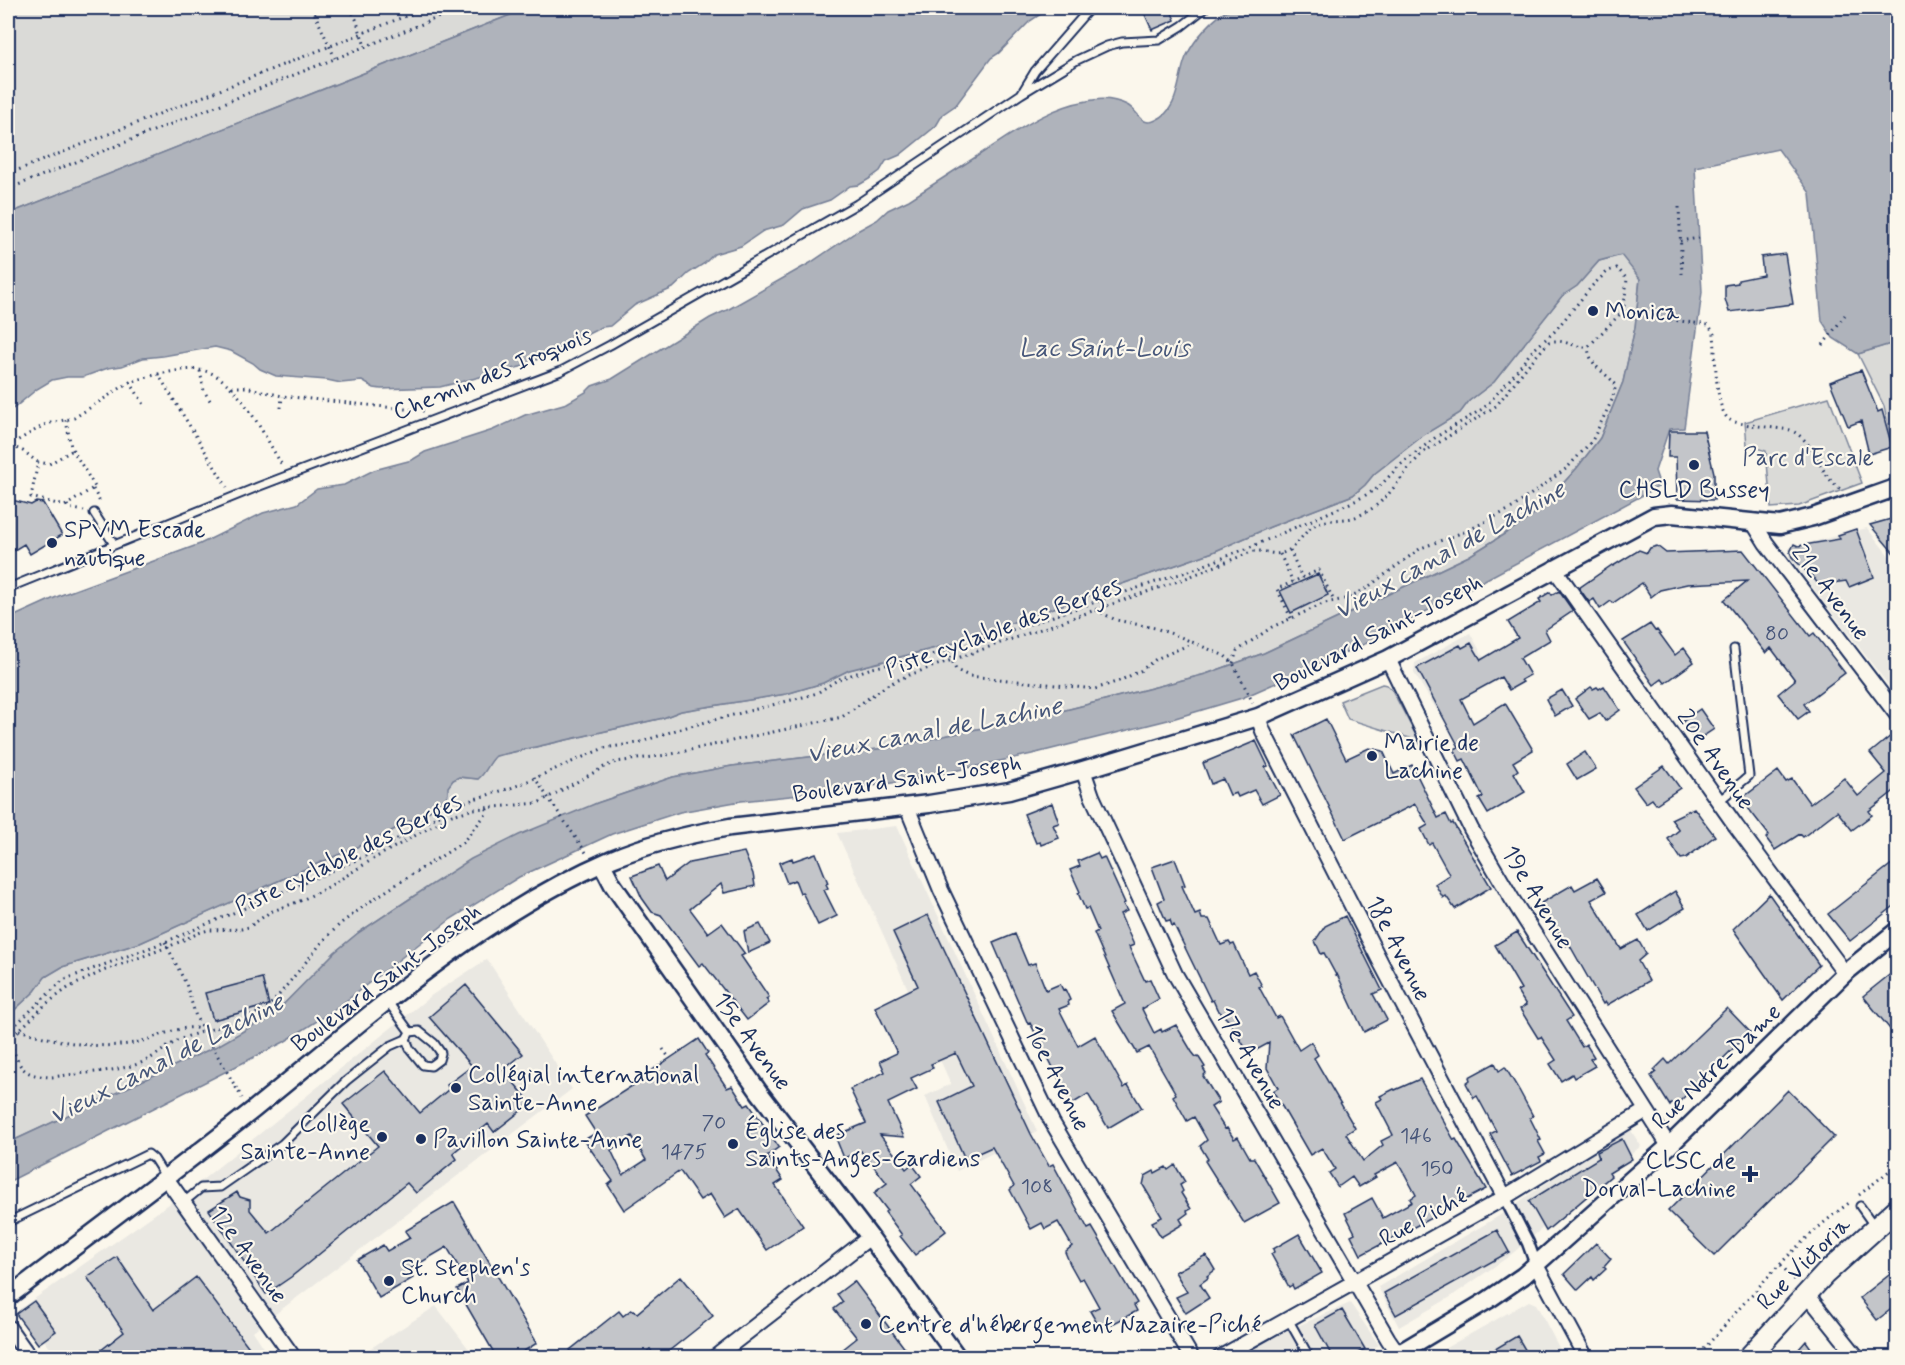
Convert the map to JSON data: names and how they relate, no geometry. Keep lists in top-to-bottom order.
{
  "streets": {
    "main road": ["Rue Victoria"],
    "street": [
      "21e Avenue",
      "Boulevard Saint-Joseph",
      "20e Avenue",
      "19e Avenue",
      "18e Avenue",
      "15e Avenue",
      "17e Avenue",
      "Rue Notre-Dame",
      "16e Avenue",
      "Rue Piché",
      "12e Avenue"
    ],
    "lane": ["Chemin des Iroquois"],
    "path": ["Piste cyclable des Berges"]
  },
  "crossings": [
    ["21e Avenue", "Boulevard Saint-Joseph"],
    ["Boulevard Saint-Joseph", "20e Avenue"],
    ["Boulevard Saint-Joseph", "19e Avenue"],
    ["Boulevard Saint-Joseph", "18e Avenue"],
    ["Boulevard Saint-Joseph", "15e Avenue"],
    ["Boulevard Saint-Joseph", "17e Avenue"],
    ["Boulevard Saint-Joseph", "16e Avenue"],
    ["Boulevard Saint-Joseph", "12e Avenue"],
    ["20e Avenue", "Rue Notre-Dame"],
    ["19e Avenue", "Rue Notre-Dame"],
    ["19e Avenue", "Rue Piché"],
    ["18e Avenue", "Rue Piché"],
    ["17e Avenue", "Rue Notre-Dame"],
    ["17e Avenue", "Rue Piché"]
  ],
  "water": ["Lac Saint-Louis", "Vieux canal de Lachine"],
  "parks": ["Parc d'Escale"],
  "places": {
    "other": [
      "Monica",
      "CHSLD Bussey",
      "SPVM Escade nautique",
      "Mairie de Lachine",
      "Collégial international Sainte-Anne",
      "Collège Sainte-Anne",
      "Pavillon Sainte-Anne",
      "Église des Saints-Anges-Gardiens",
      "St. Stephen's Church",
      "Centre d'hébergement Nazaire-Piché"
    ],
    "health": ["CLSC de Dorval-Lachine"]
  },
  "house_numbers": [
    "80",
    "70",
    "146",
    "1475",
    "150",
    "108"
  ]
}
